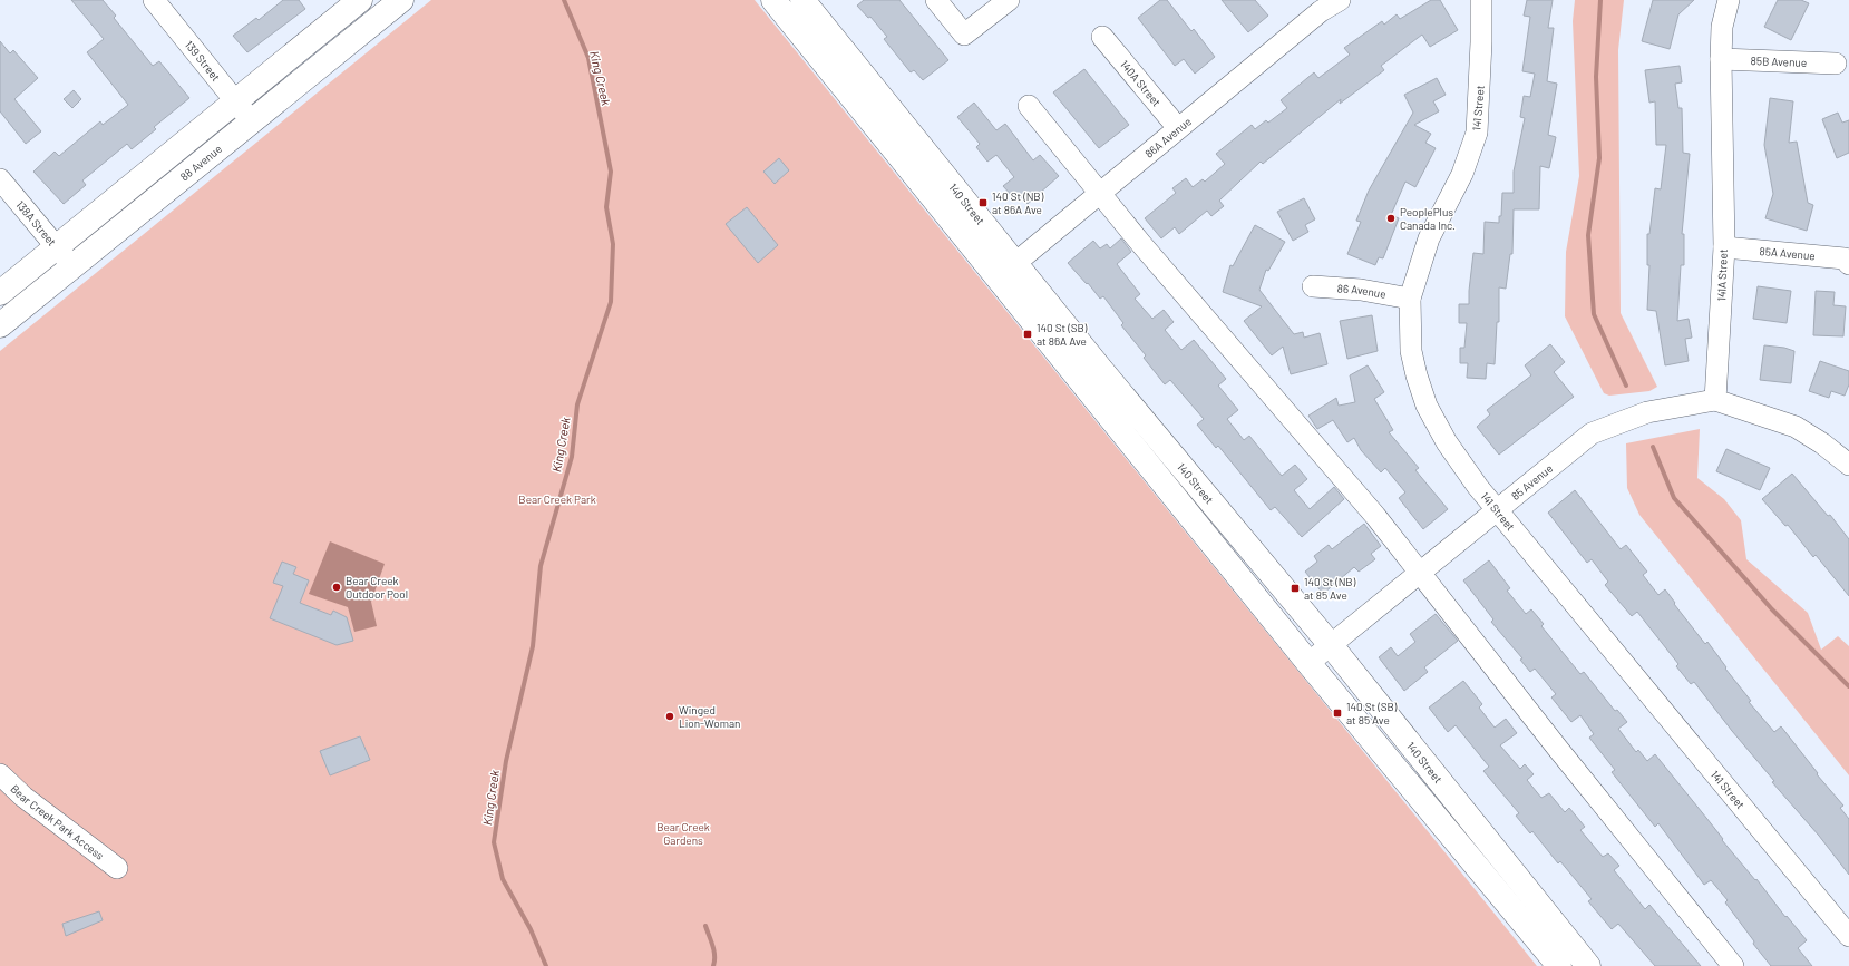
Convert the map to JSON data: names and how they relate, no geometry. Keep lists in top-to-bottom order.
{
  "streets": {
    "main road": ["88 Avenue", "140 Street"],
    "street": [
      "139 Street",
      "85B Avenue",
      "140A Street",
      "141 Street",
      "86A Avenue",
      "138A Street",
      "85A Avenue",
      "141A Street",
      "86 Avenue",
      "85 Avenue",
      "Bear Creek Park Access"
    ]
  },
  "crossings": [
    ["139 Street", "88 Avenue"],
    ["85B Avenue", "141A Street"],
    ["140A Street", "86A Avenue"],
    ["141 Street", "86 Avenue"],
    ["141 Street", "85 Avenue"],
    ["86A Avenue", "140 Street"],
    ["88 Avenue", "138A Street"],
    ["140 Street", "85 Avenue"],
    ["85A Avenue", "141A Street"],
    ["141A Street", "85 Avenue"]
  ],
  "water": ["King Creek"],
  "parks": ["Bear Creek Park", "Bear Creek Gardens"],
  "places": {
    "transit": [
      "140 St (NB) at 86A Ave",
      "140 St (SB) at 86A Ave",
      "140 St (NB) at 85 Ave",
      "140 St (SB) at 85 Ave"
    ],
    "other": ["PeoplePlus Canada Inc.", "Bear Creek Outdoor Pool", "Winged Lion-Woman"]
  }
}
